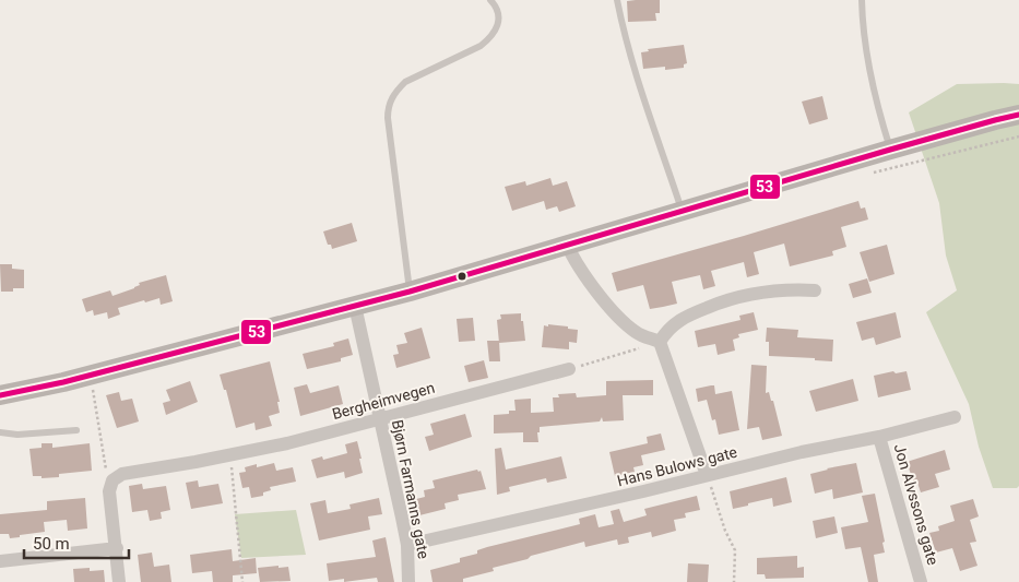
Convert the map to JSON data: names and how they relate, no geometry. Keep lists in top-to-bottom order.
{
  "streets": {
    "street": [
      "Bergheimvegen",
      "Hans Bulows gate",
      "Bjørn Farmanns gate",
      "Jon Alvssons gate"
    ]
  },
  "crossings": [
    ["Bergheimvegen", "Bjørn Farmanns gate"],
    ["Hans Bulows gate", "Bjørn Farmanns gate"],
    ["Hans Bulows gate", "Jon Alvssons gate"]
  ],
  "lines": ["transit line 53"],
  "scale_bar": "50 m"
}
